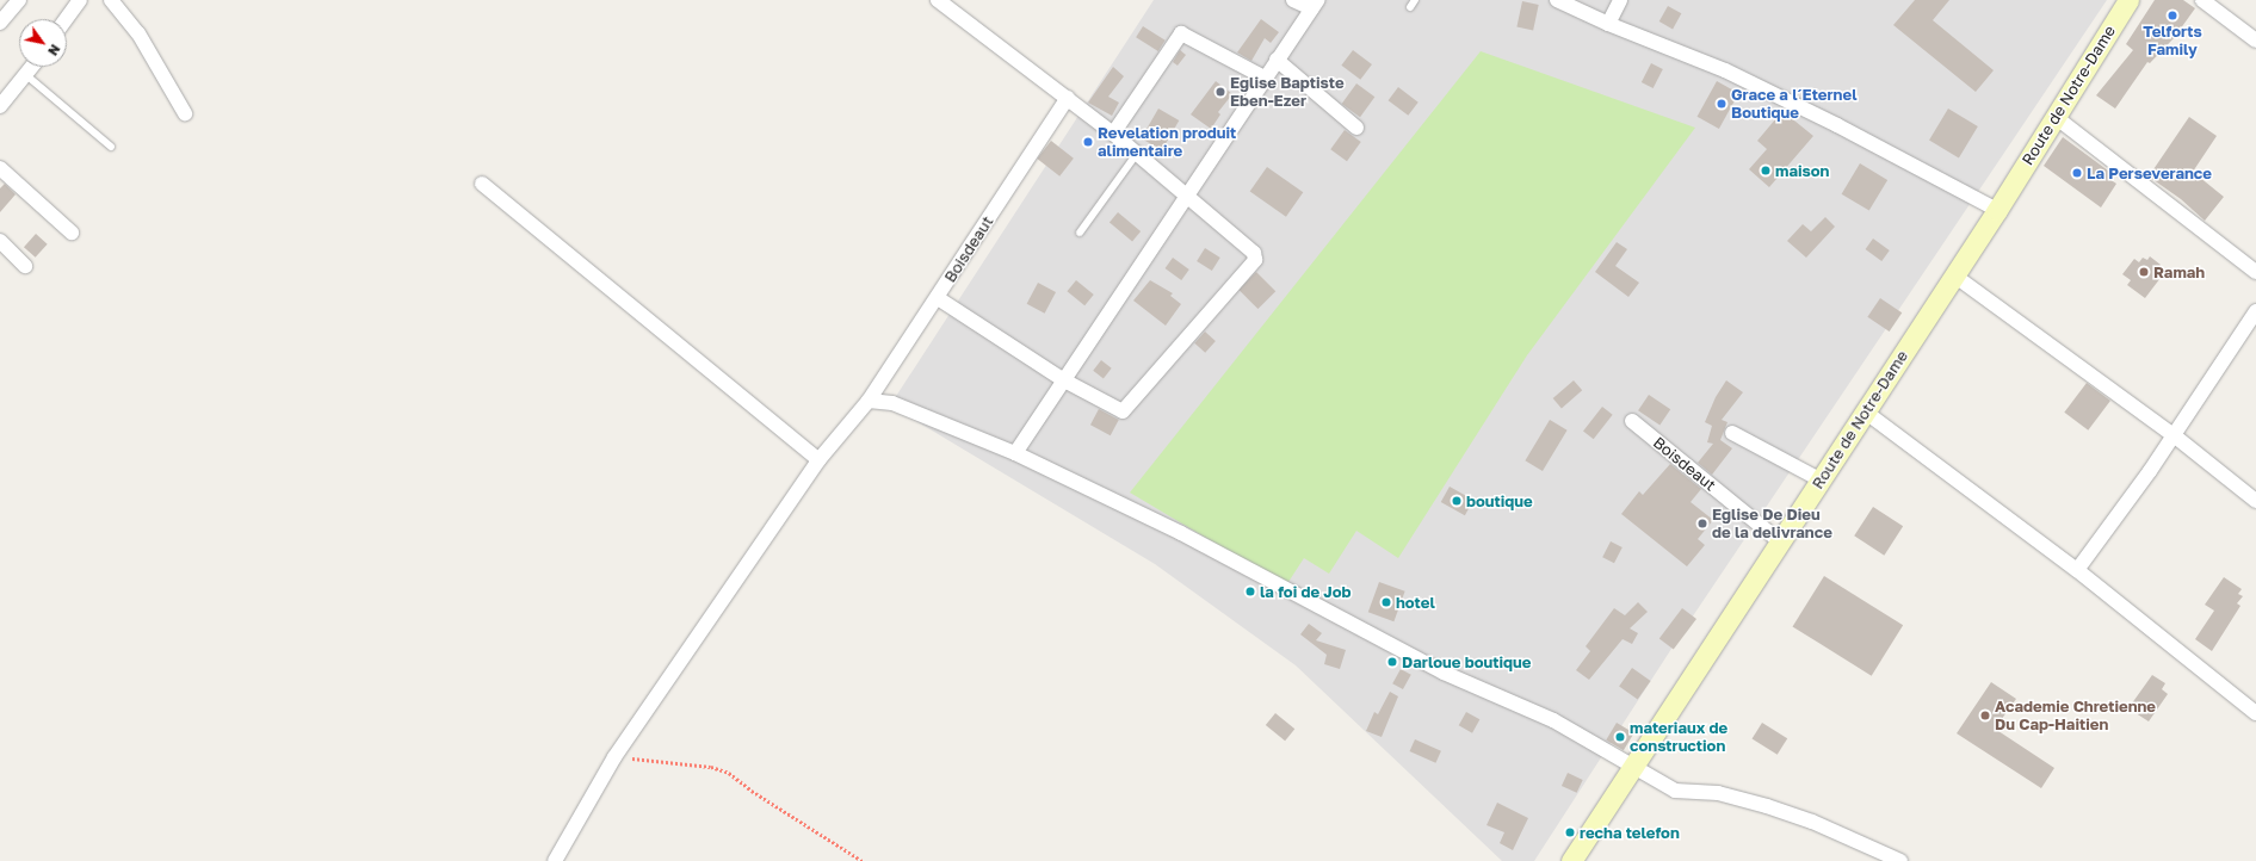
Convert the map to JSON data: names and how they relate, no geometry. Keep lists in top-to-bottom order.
{
  "streets": {
    "street": ["Route de Notre-Dame", "Boisdeaut"]
  },
  "crossings": [
    ["Route de Notre-Dame", "Boisdeaut"]
  ],
  "places": [
    "Telforts Family",
    "Eglise Baptiste Eben-Ezer",
    "Grace a l´Eternel Boutique",
    "Revelation produit alimentaire",
    "maison",
    "La Perseverance",
    "Ramah",
    "boutique",
    "Eglise De Dieu de la delivrance",
    "la foi de Job",
    "hotel",
    "Darloue boutique",
    "Academie Chretienne Du Cap-Haitien",
    "materiaux de construction",
    "recha telefon"
  ],
  "north": "bottom right"
}
